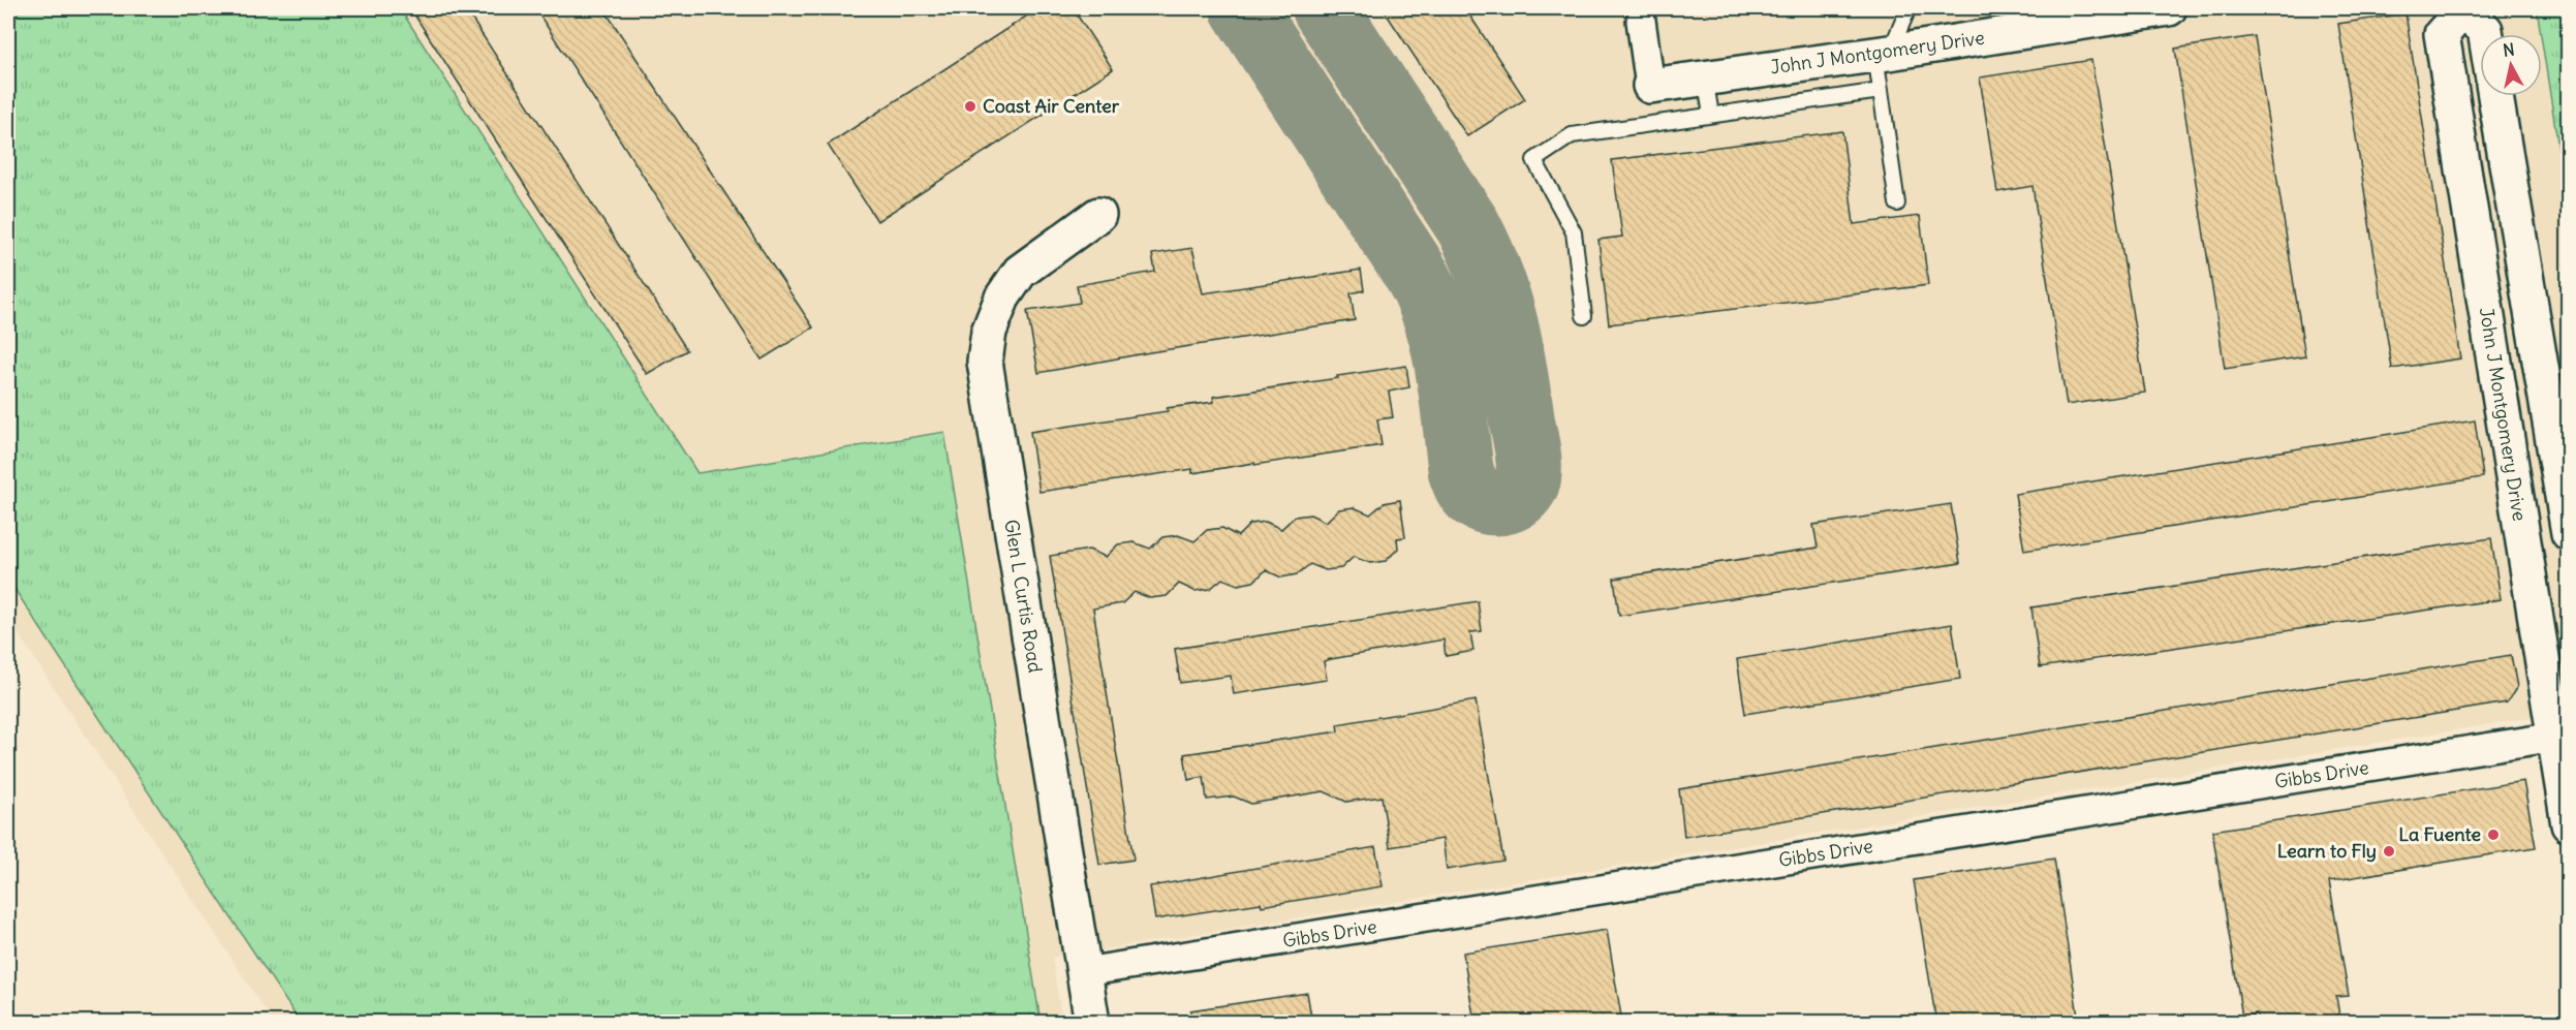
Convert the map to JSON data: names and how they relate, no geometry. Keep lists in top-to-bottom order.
{
  "streets": {
    "street": ["John J Montgomery Drive", "Glen L Curtis Road", "Gibbs Drive"]
  },
  "crossings": [
    ["John J Montgomery Drive", "Gibbs Drive"],
    ["Glen L Curtis Road", "Gibbs Drive"]
  ],
  "places": ["Coast Air Center", "La Fuente", "Learn to Fly"],
  "north": "top"
}
